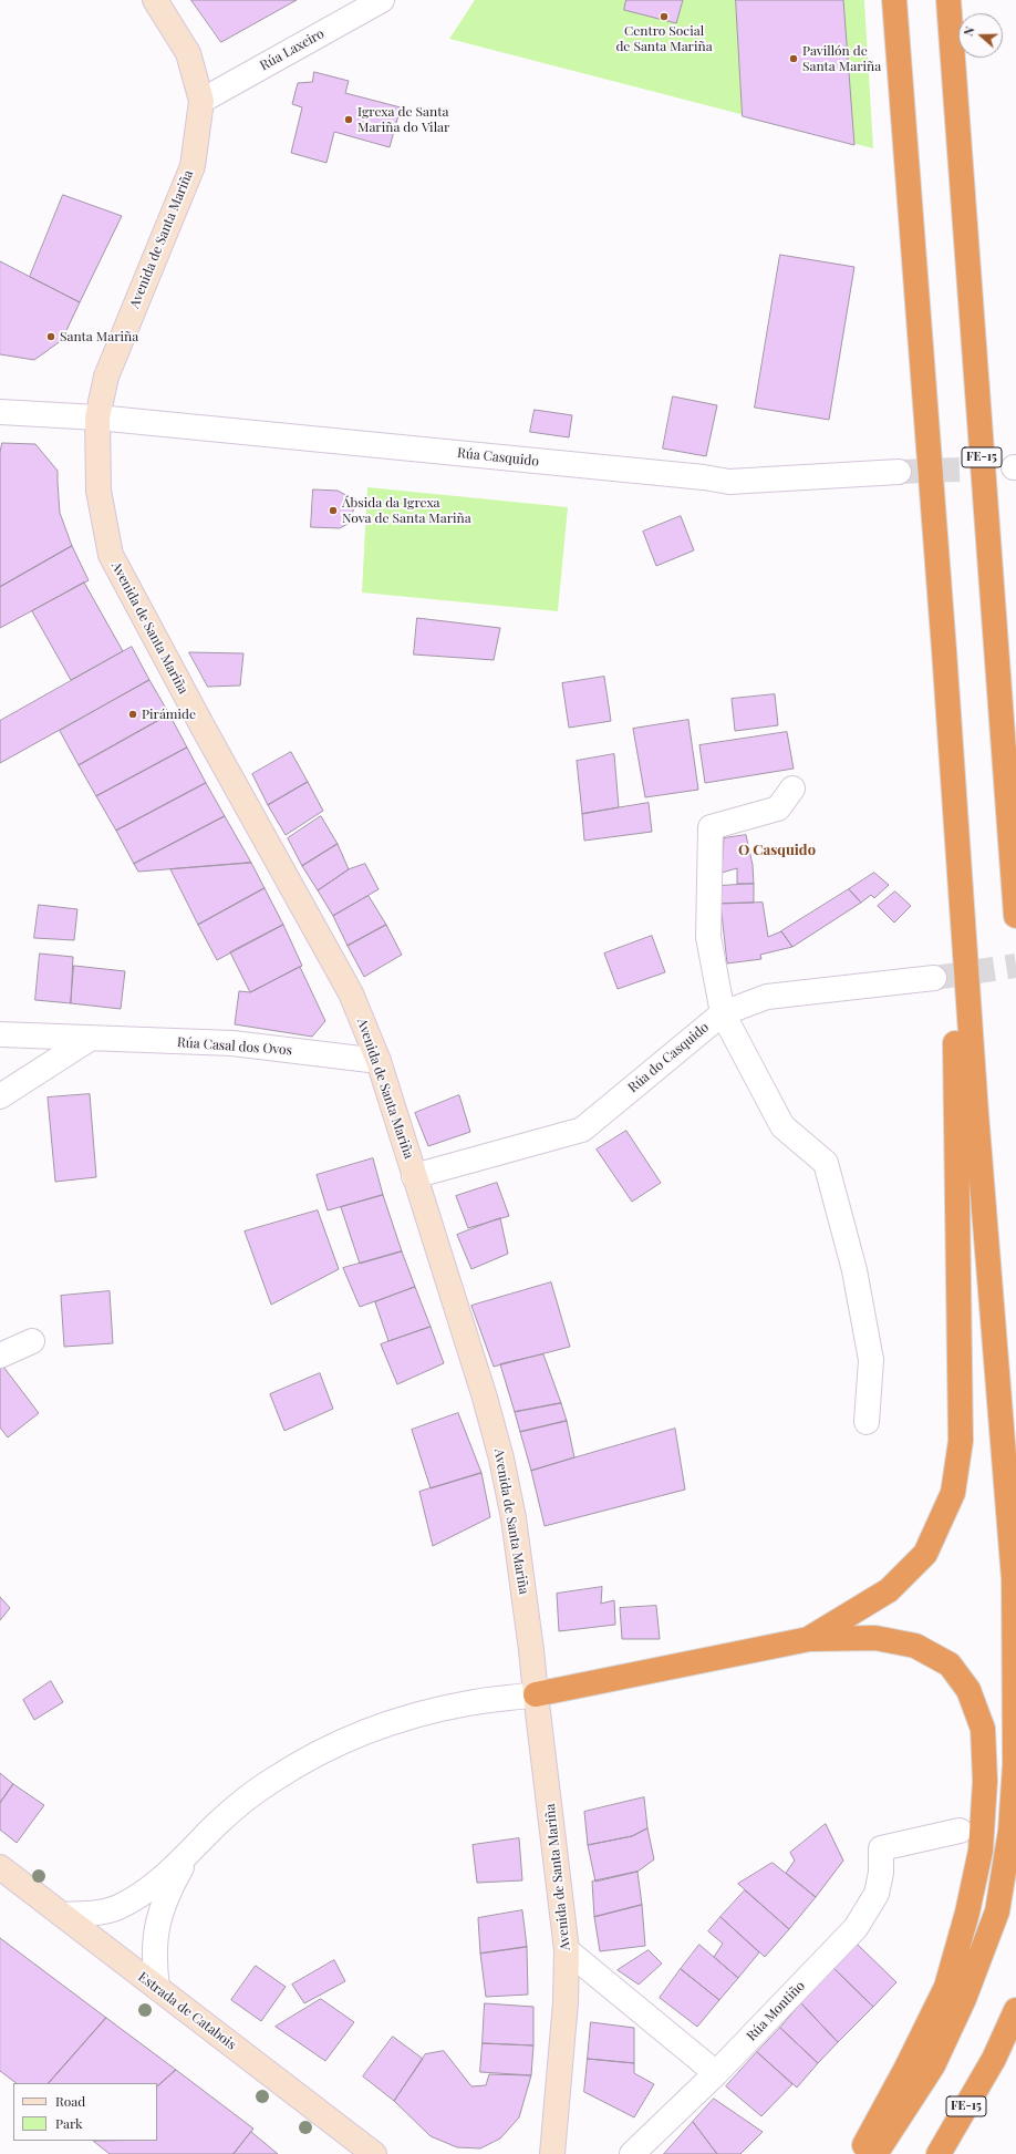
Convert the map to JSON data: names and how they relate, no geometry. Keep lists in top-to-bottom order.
{
  "streets": {
    "highway": ["FE-15"],
    "street": [
      "Rúa Laxeiro",
      "Avenida de Santa Mariña",
      "Rúa Casquido",
      "Rúa Casal dos Ovos",
      "Rúa do Casquido",
      "Estrada de Catabois",
      "Rúa Montiño"
    ]
  },
  "crossings": [
    ["Rúa Laxeiro", "Avenida de Santa Mariña"],
    ["Avenida de Santa Mariña", "Rúa Casquido"],
    ["Avenida de Santa Mariña", "Rúa Casal dos Ovos"],
    ["Avenida de Santa Mariña", "Rúa do Casquido"]
  ],
  "districts": ["O Casquido"],
  "places": [
    "Centro Social de Santa Mariña",
    "Pavillón de Santa Mariña",
    "Igrexa de Santa Mariña do Vilar",
    "Santa Mariña",
    "Ábsida da Igrexa Nova de Santa Mariña",
    "Pirámide"
  ],
  "legend": ["Road", "Park"],
  "north": "left"
}
